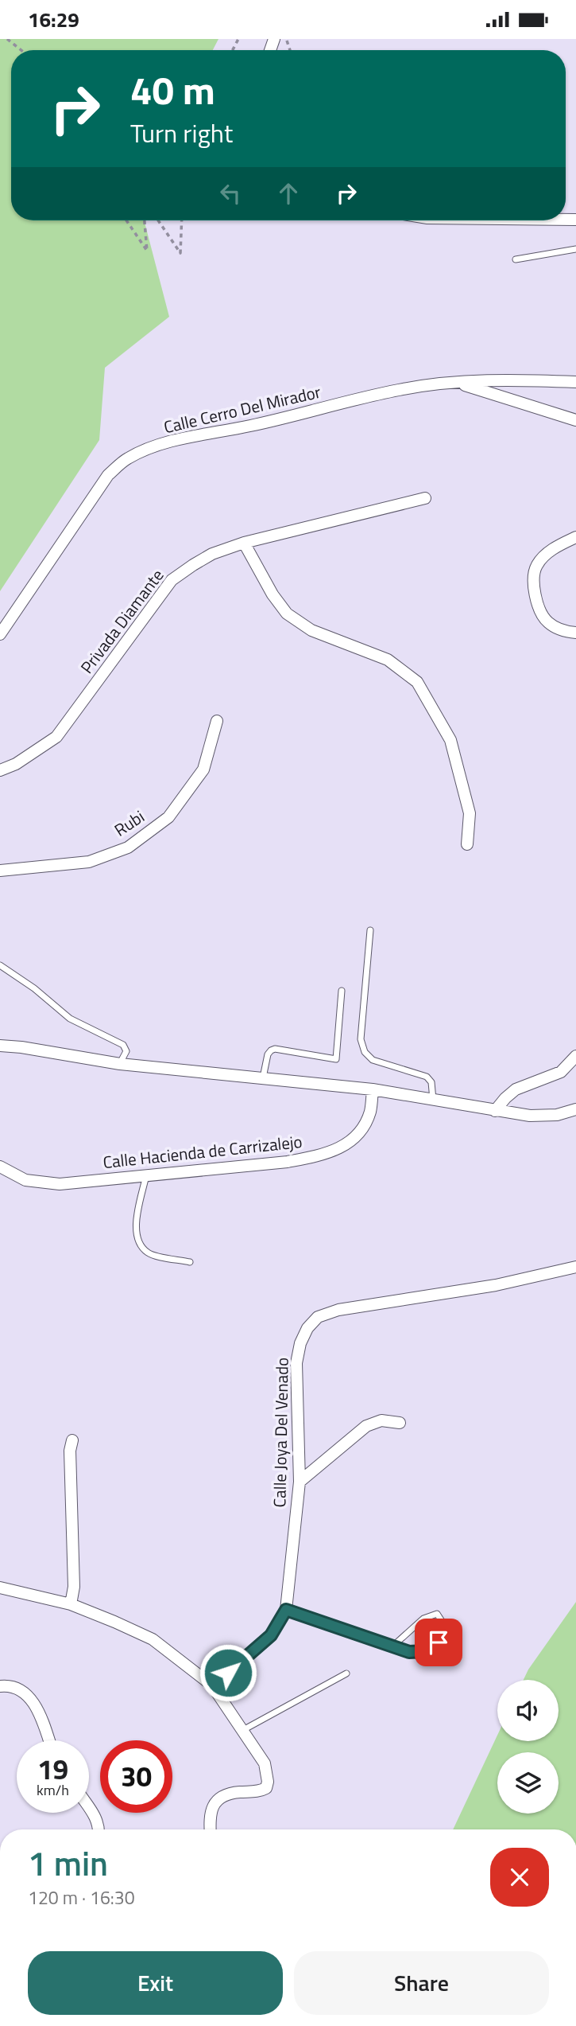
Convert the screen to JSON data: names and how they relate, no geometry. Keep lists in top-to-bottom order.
{
  "streets": {
    "street": [
      "Calle Cerro Del Mirador",
      "Privada Diamante",
      "Rubi",
      "Calle Hacienda de Carrizalejo",
      "Calle Joya Del Venado"
    ]
  },
  "page": {
    "status": "16:29",
    "turn": ["40 m", "Turn right"],
    "speed": "19 km/h",
    "limit": "30",
    "heading": ["1 min", "120 m · 16:30"],
    "buttons": ["Exit", "Share"]
  }
}
